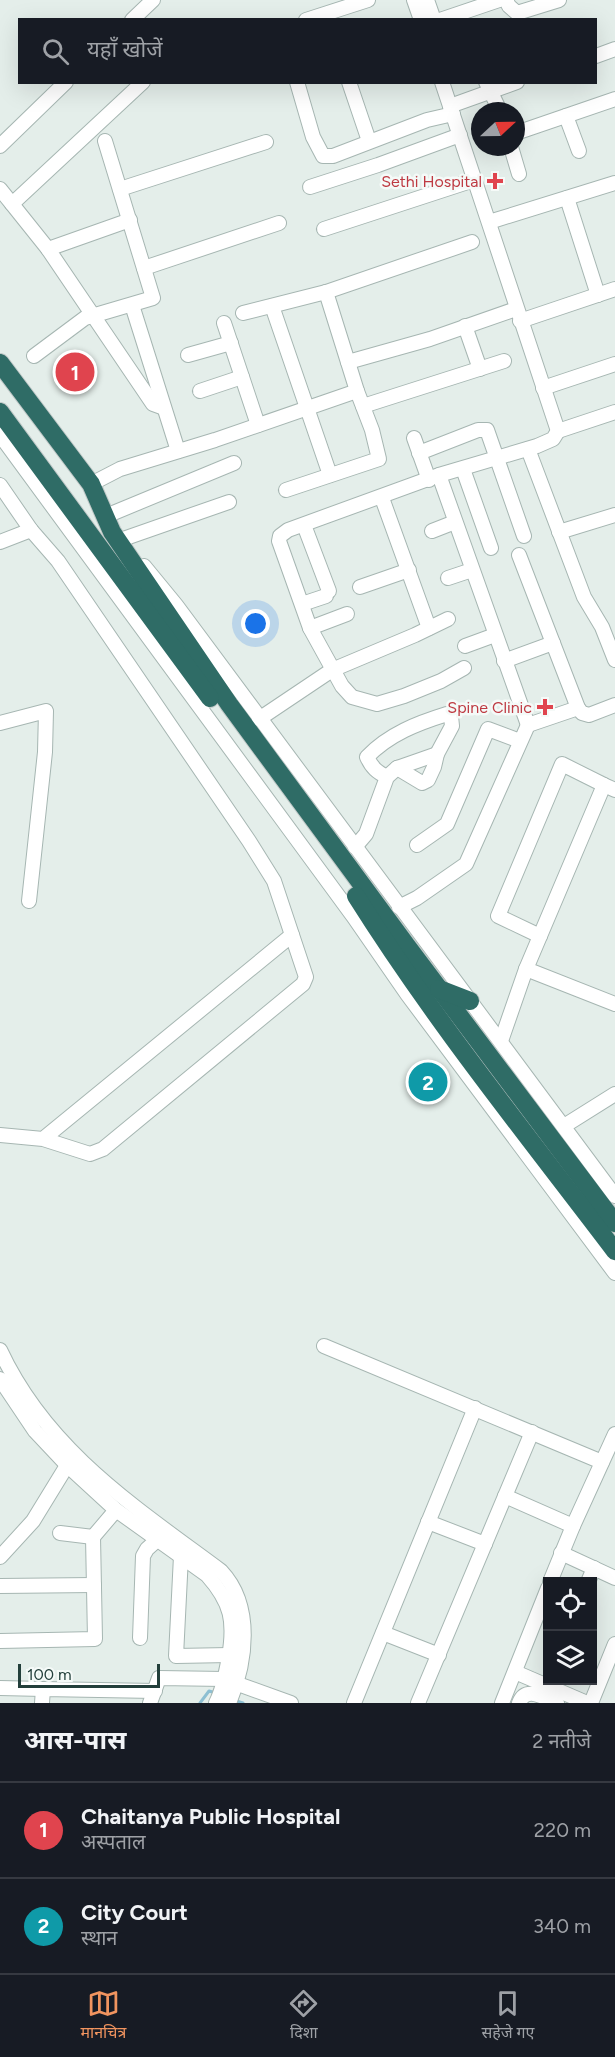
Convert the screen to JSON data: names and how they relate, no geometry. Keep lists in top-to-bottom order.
{
  "places": {
    "health": ["Sethi Hospital", "Spine Clinic"]
  },
  "scale_bar": "100 m",
  "north": "right",
  "page": {
    "search": "यहाँ खोजें",
    "pins": ["1", "2"],
    "scale": "100 m",
    "heading": ["आस-पास", "2 नतीजे"],
    "list": [
      {
        "mark": "1",
        "name": "Chaitanya Public Hospital",
        "note": "अस्पताल",
        "value": "220 m"
      },
      {
        "mark": "2",
        "name": "City Court",
        "note": "स्थान",
        "value": "340 m"
      }
    ],
    "nav": ["मानचित्र", "दिशा", "सहेजे गए"]
  }
}
